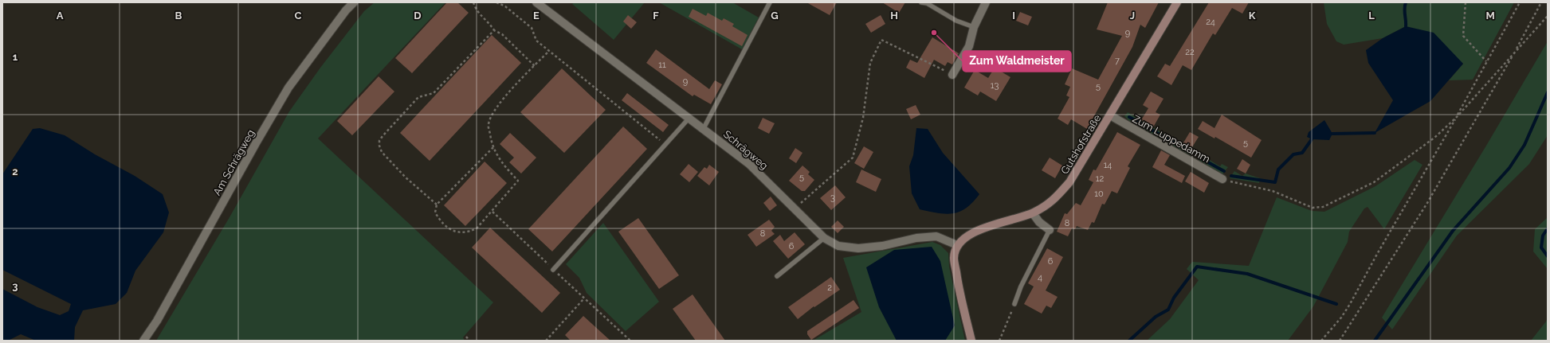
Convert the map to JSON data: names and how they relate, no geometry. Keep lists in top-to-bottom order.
{
  "streets": {
    "street": [
      "Zum Luppedamm",
      "Gutshofstraße",
      "Schrägweg",
      "Am Schrägweg"
    ]
  },
  "crossings": [
    ["Zum Luppedamm", "Gutshofstraße"],
    ["Gutshofstraße", "Schrägweg"]
  ],
  "places": ["Zum Waldmeister"],
  "house_numbers": [
    "24",
    "9",
    "22",
    "7",
    "11",
    "9",
    "13",
    "5",
    "5",
    "14",
    "5",
    "12",
    "10",
    "3",
    "8",
    "8",
    "6",
    "6",
    "4",
    "2"
  ],
  "grid": {
    "columns": [
      "A",
      "B",
      "C",
      "D",
      "E",
      "F",
      "G",
      "H",
      "I",
      "J",
      "K",
      "L",
      "M"
    ],
    "rows": ["1", "2", "3"]
  }
}
